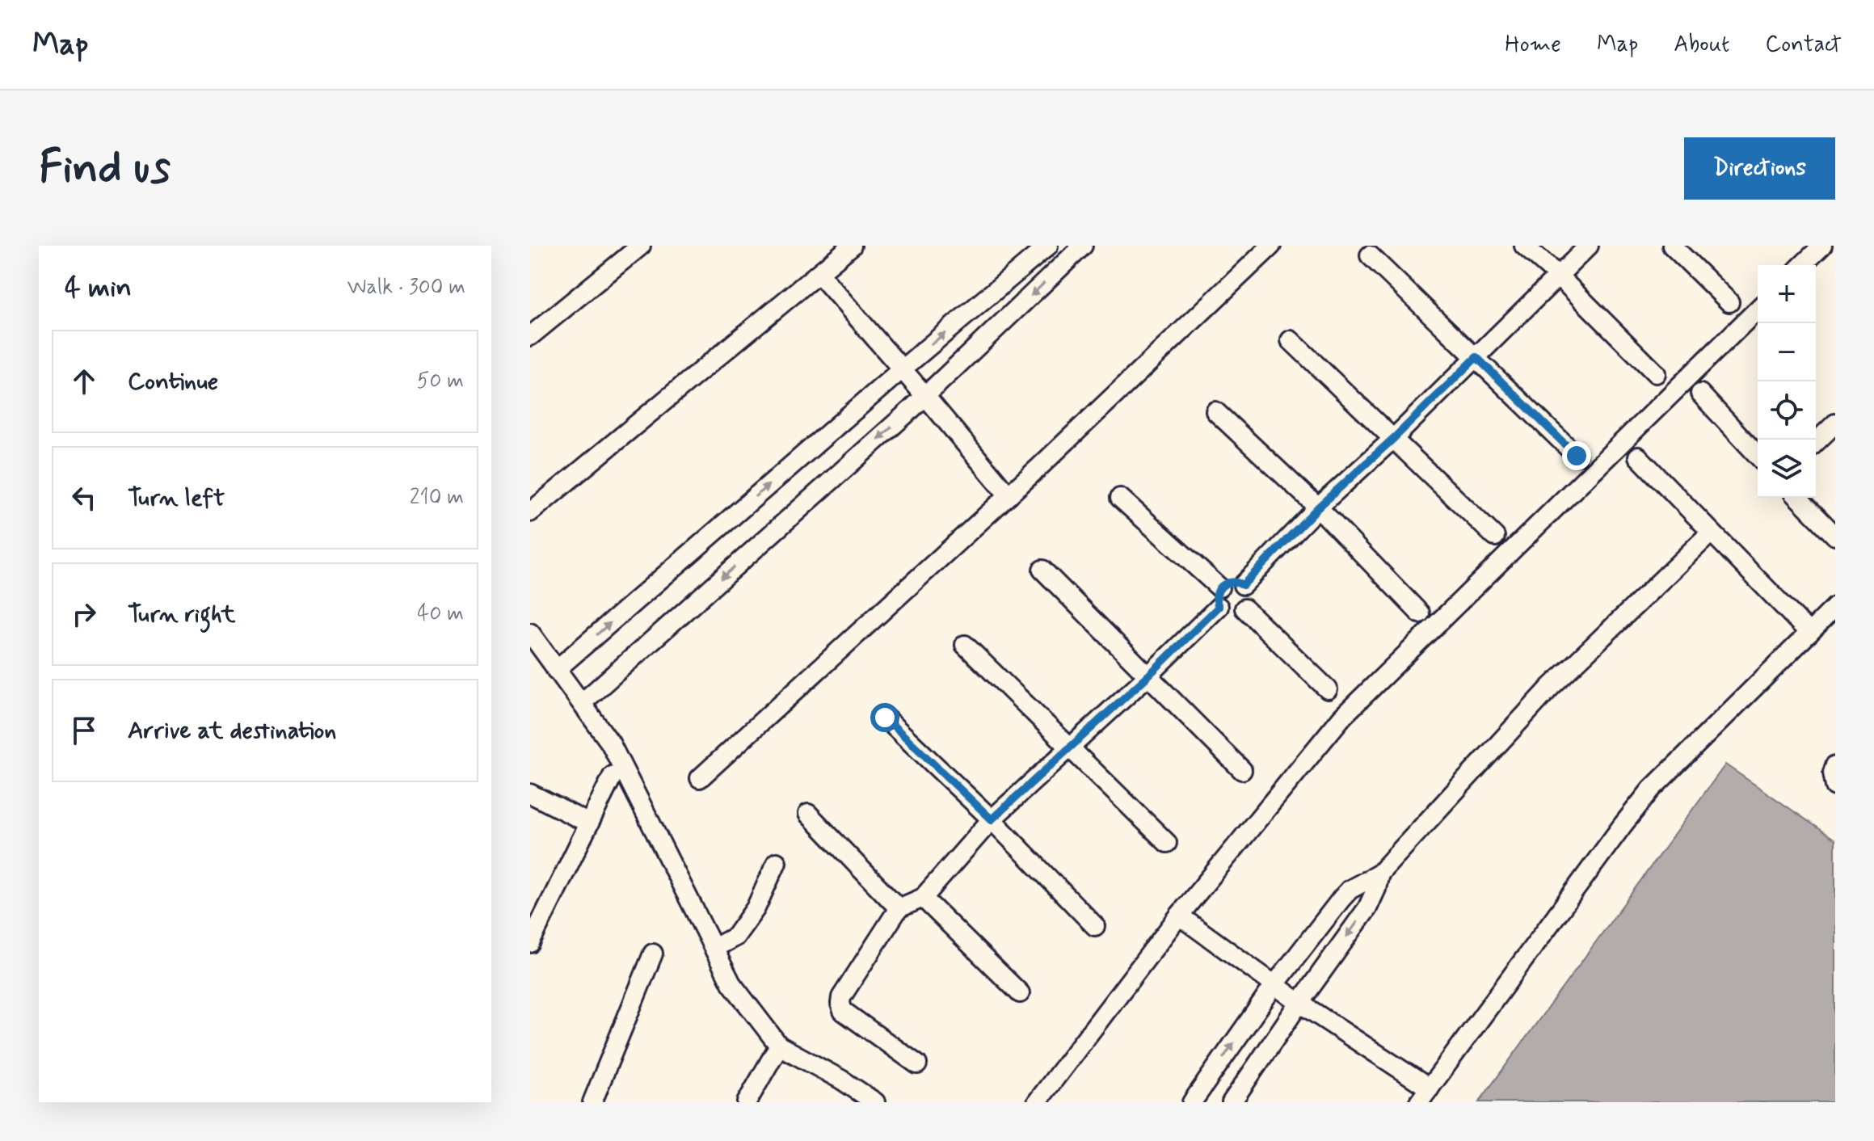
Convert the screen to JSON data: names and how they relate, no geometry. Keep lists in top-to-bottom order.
{
  "page": {
    "header": "Map",
    "nav": [
      "Home",
      "Map",
      "About",
      "Contact"
    ],
    "buttons": "Directions",
    "title": "Find us",
    "heading": ["4 min", "Walk · 300 m"],
    "map_buttons": ["+", "−"],
    "list": [
      ["Continue", "50 m"],
      ["Turn left", "210 m"],
      ["Turn right", "40 m"],
      "Arrive at destination"
    ]
  }
}
